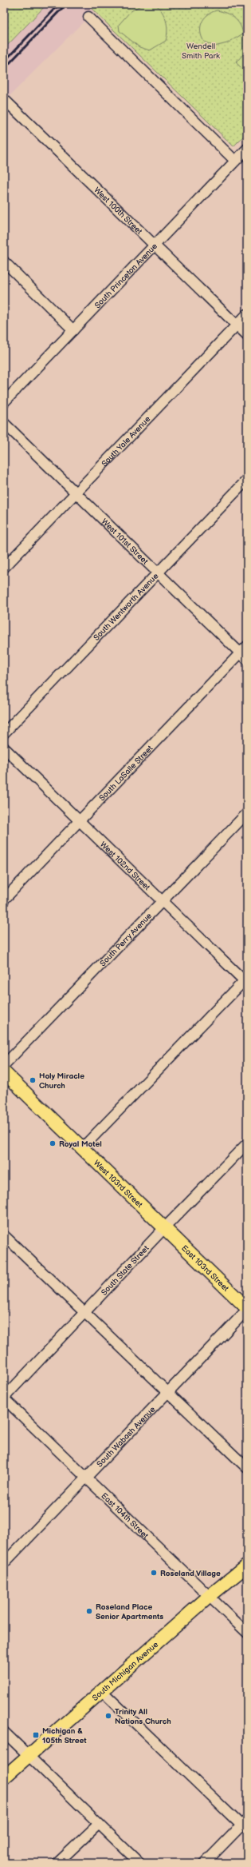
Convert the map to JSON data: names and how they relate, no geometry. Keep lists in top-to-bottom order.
{
  "streets": {
    "main road": ["West 103rd Street", "East 103rd Street", "South Michigan Avenue"],
    "street": [
      "West 100th Street",
      "South Princeton Avenue",
      "South Yale Avenue",
      "West 101st Street",
      "South Wentworth Avenue",
      "South LaSalle Street",
      "West 102nd Street",
      "South Perry Avenue",
      "South State Street",
      "South Wabash Avenue",
      "East 104th Street"
    ]
  },
  "crossings": [
    ["West 100th Street", "South Princeton Avenue"],
    ["West 100th Street", "South Yale Avenue"],
    ["South Yale Avenue", "West 101st Street"],
    ["West 101st Street", "South Wentworth Avenue"],
    ["West 101st Street", "South LaSalle Street"],
    ["South LaSalle Street", "West 102nd Street"],
    ["West 102nd Street", "South Perry Avenue"],
    ["West 103rd Street", "East 103rd Street"],
    ["West 103rd Street", "South State Street"],
    ["East 103rd Street", "South State Street"],
    ["East 103rd Street", "South Wabash Avenue"],
    ["South State Street", "East 104th Street"],
    ["South Wabash Avenue", "East 104th Street"],
    ["East 104th Street", "South Michigan Avenue"]
  ],
  "parks": ["Wendell Smith Park"],
  "places": {
    "other": [
      "Holy Miracle Church",
      "Royal Motel",
      "Roseland Village",
      "Roseland Place Senior Apartments",
      "Trinity All Nations Church"
    ],
    "transit": ["Michigan & 105th Street"]
  }
}
